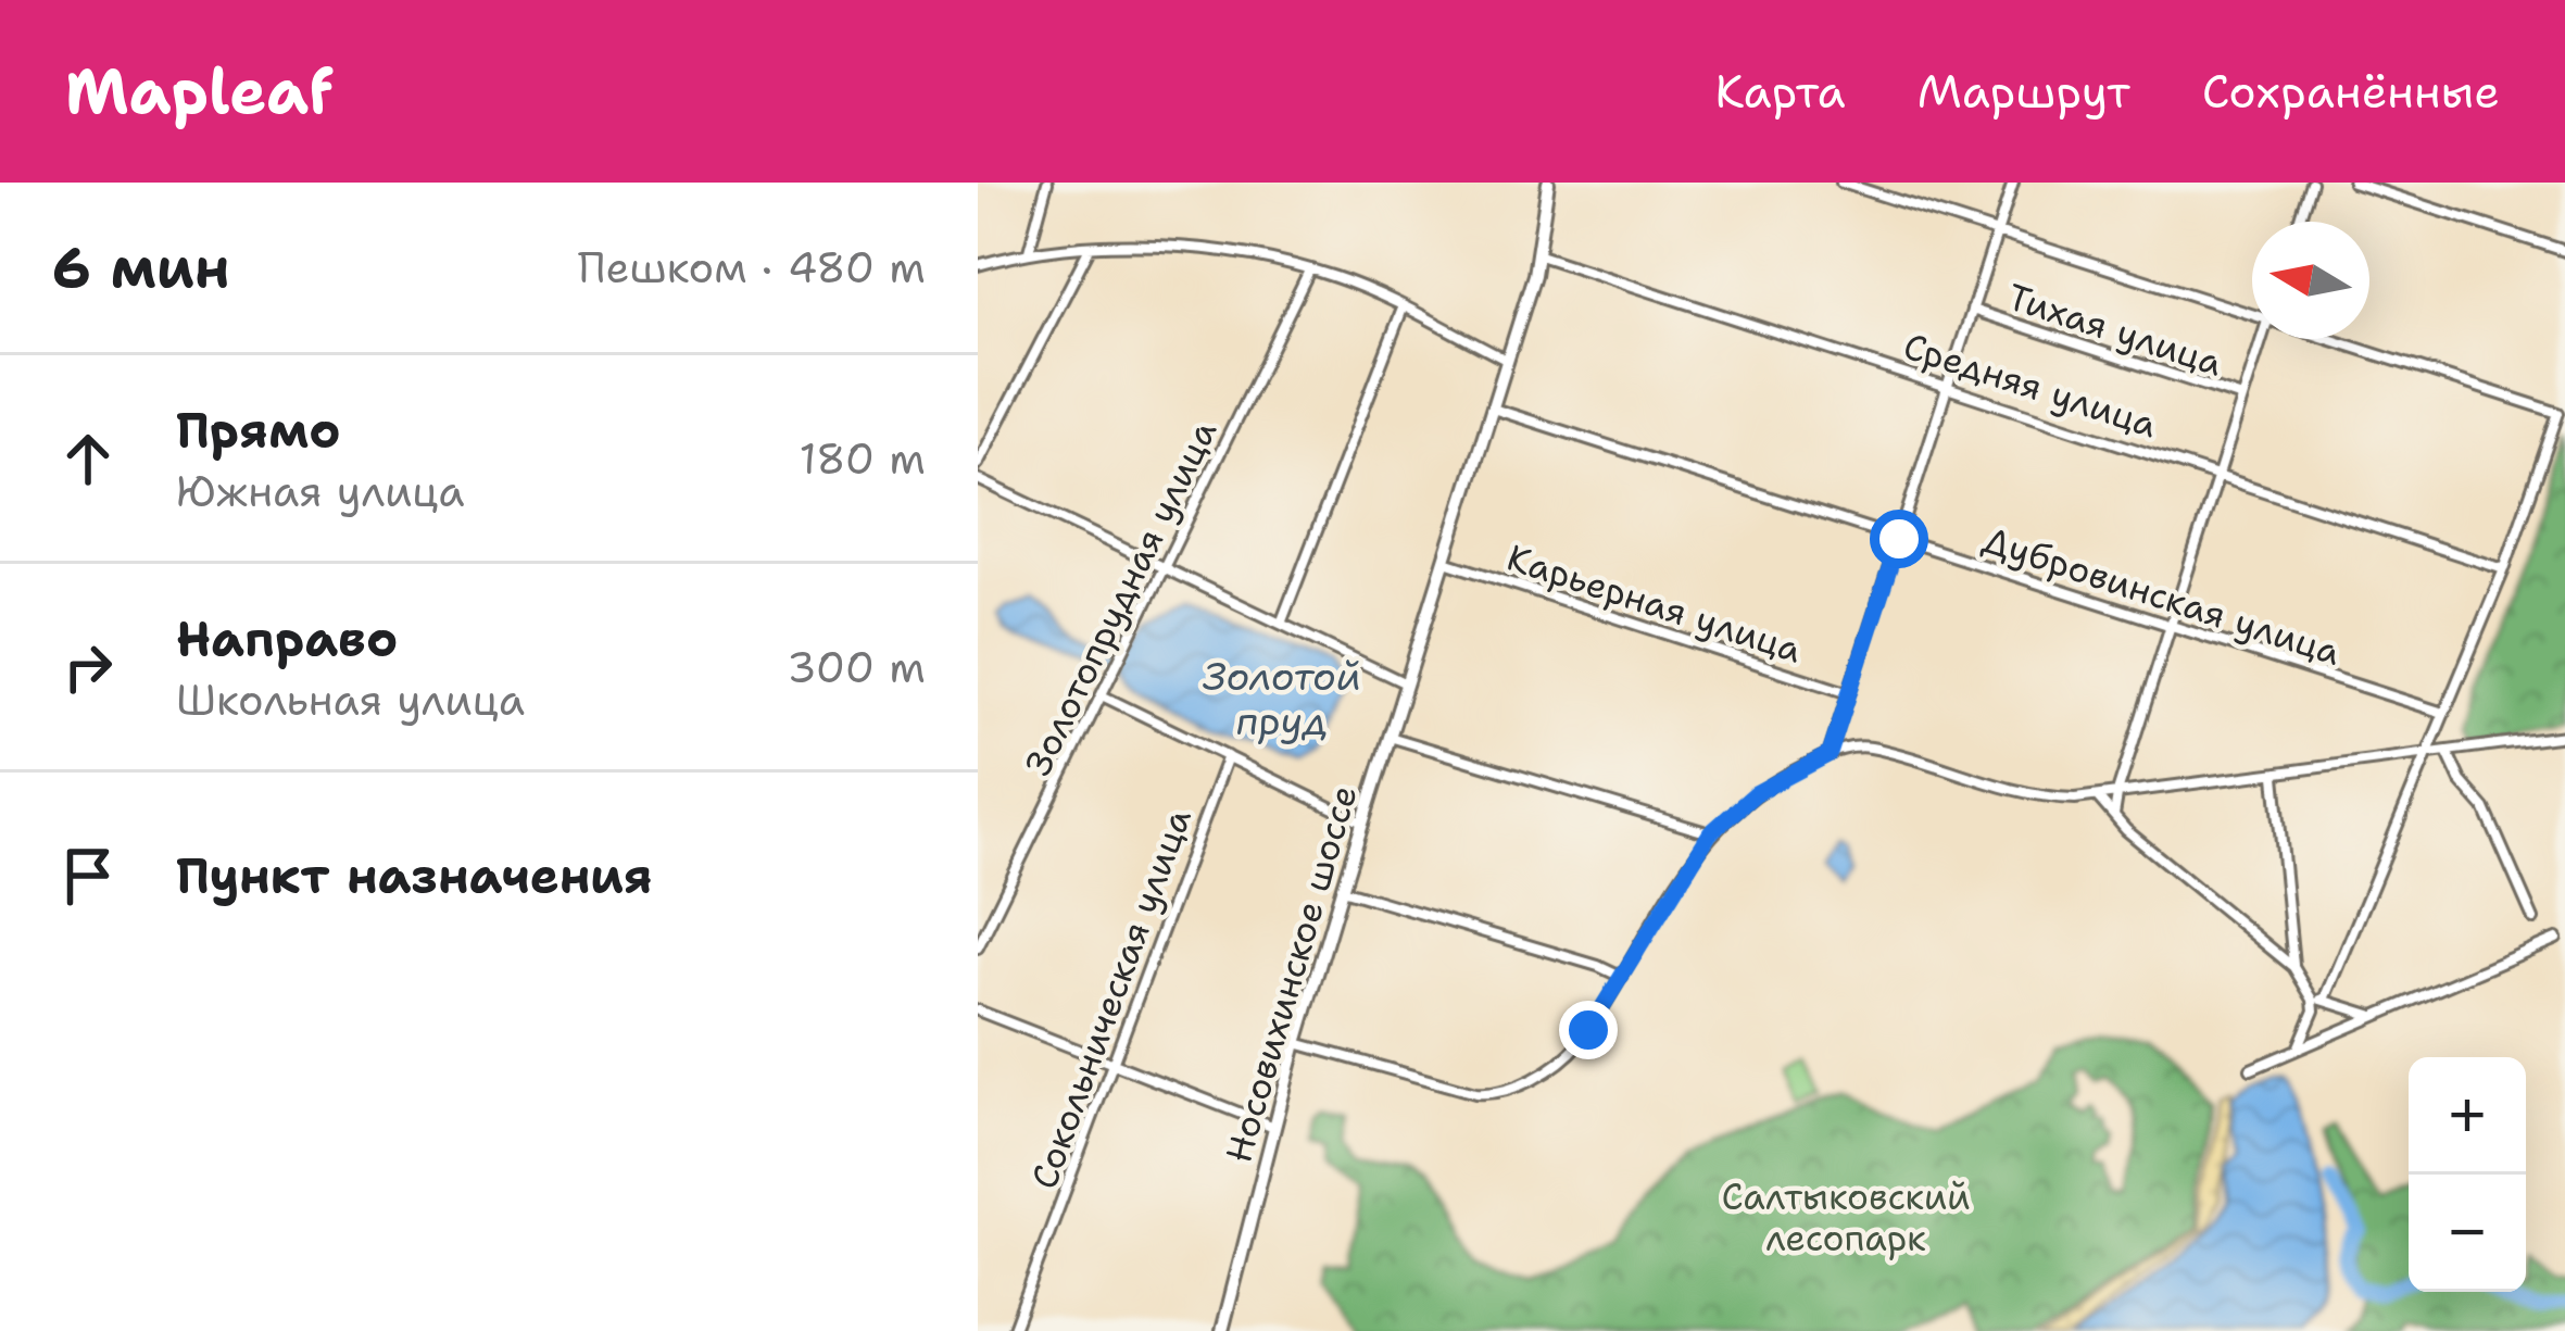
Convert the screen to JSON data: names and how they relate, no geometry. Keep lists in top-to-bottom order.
{
  "streets": {
    "main road": ["Носовихинское шоссе"],
    "street": [
      "Тихая улица",
      "Средняя улица",
      "Дубровинская улица",
      "Золотопрудная улица",
      "Карьерная улица",
      "Сокольническая улица"
    ]
  },
  "crossings": [
    ["Средняя улица", "Носовихинское шоссе"],
    ["Дубровинская улица", "Носовихинское шоссе"],
    ["Карьерная улица", "Носовихинское шоссе"]
  ],
  "water": ["Золотой пруд"],
  "parks": ["Салтыковский лесопарк"],
  "north": "left",
  "page": {
    "header": "Mapleaf",
    "nav": ["Карта", "Маршрут", "Сохранённые"],
    "heading": ["6 мин", "Пешком · 480 m"],
    "list": [
      ["Прямо", "Южная улица", "180 m"],
      ["Направо", "Школьная улица", "300 m"],
      "Пункт назначения"
    ],
    "map_buttons": ["+", "−"]
  }
}
